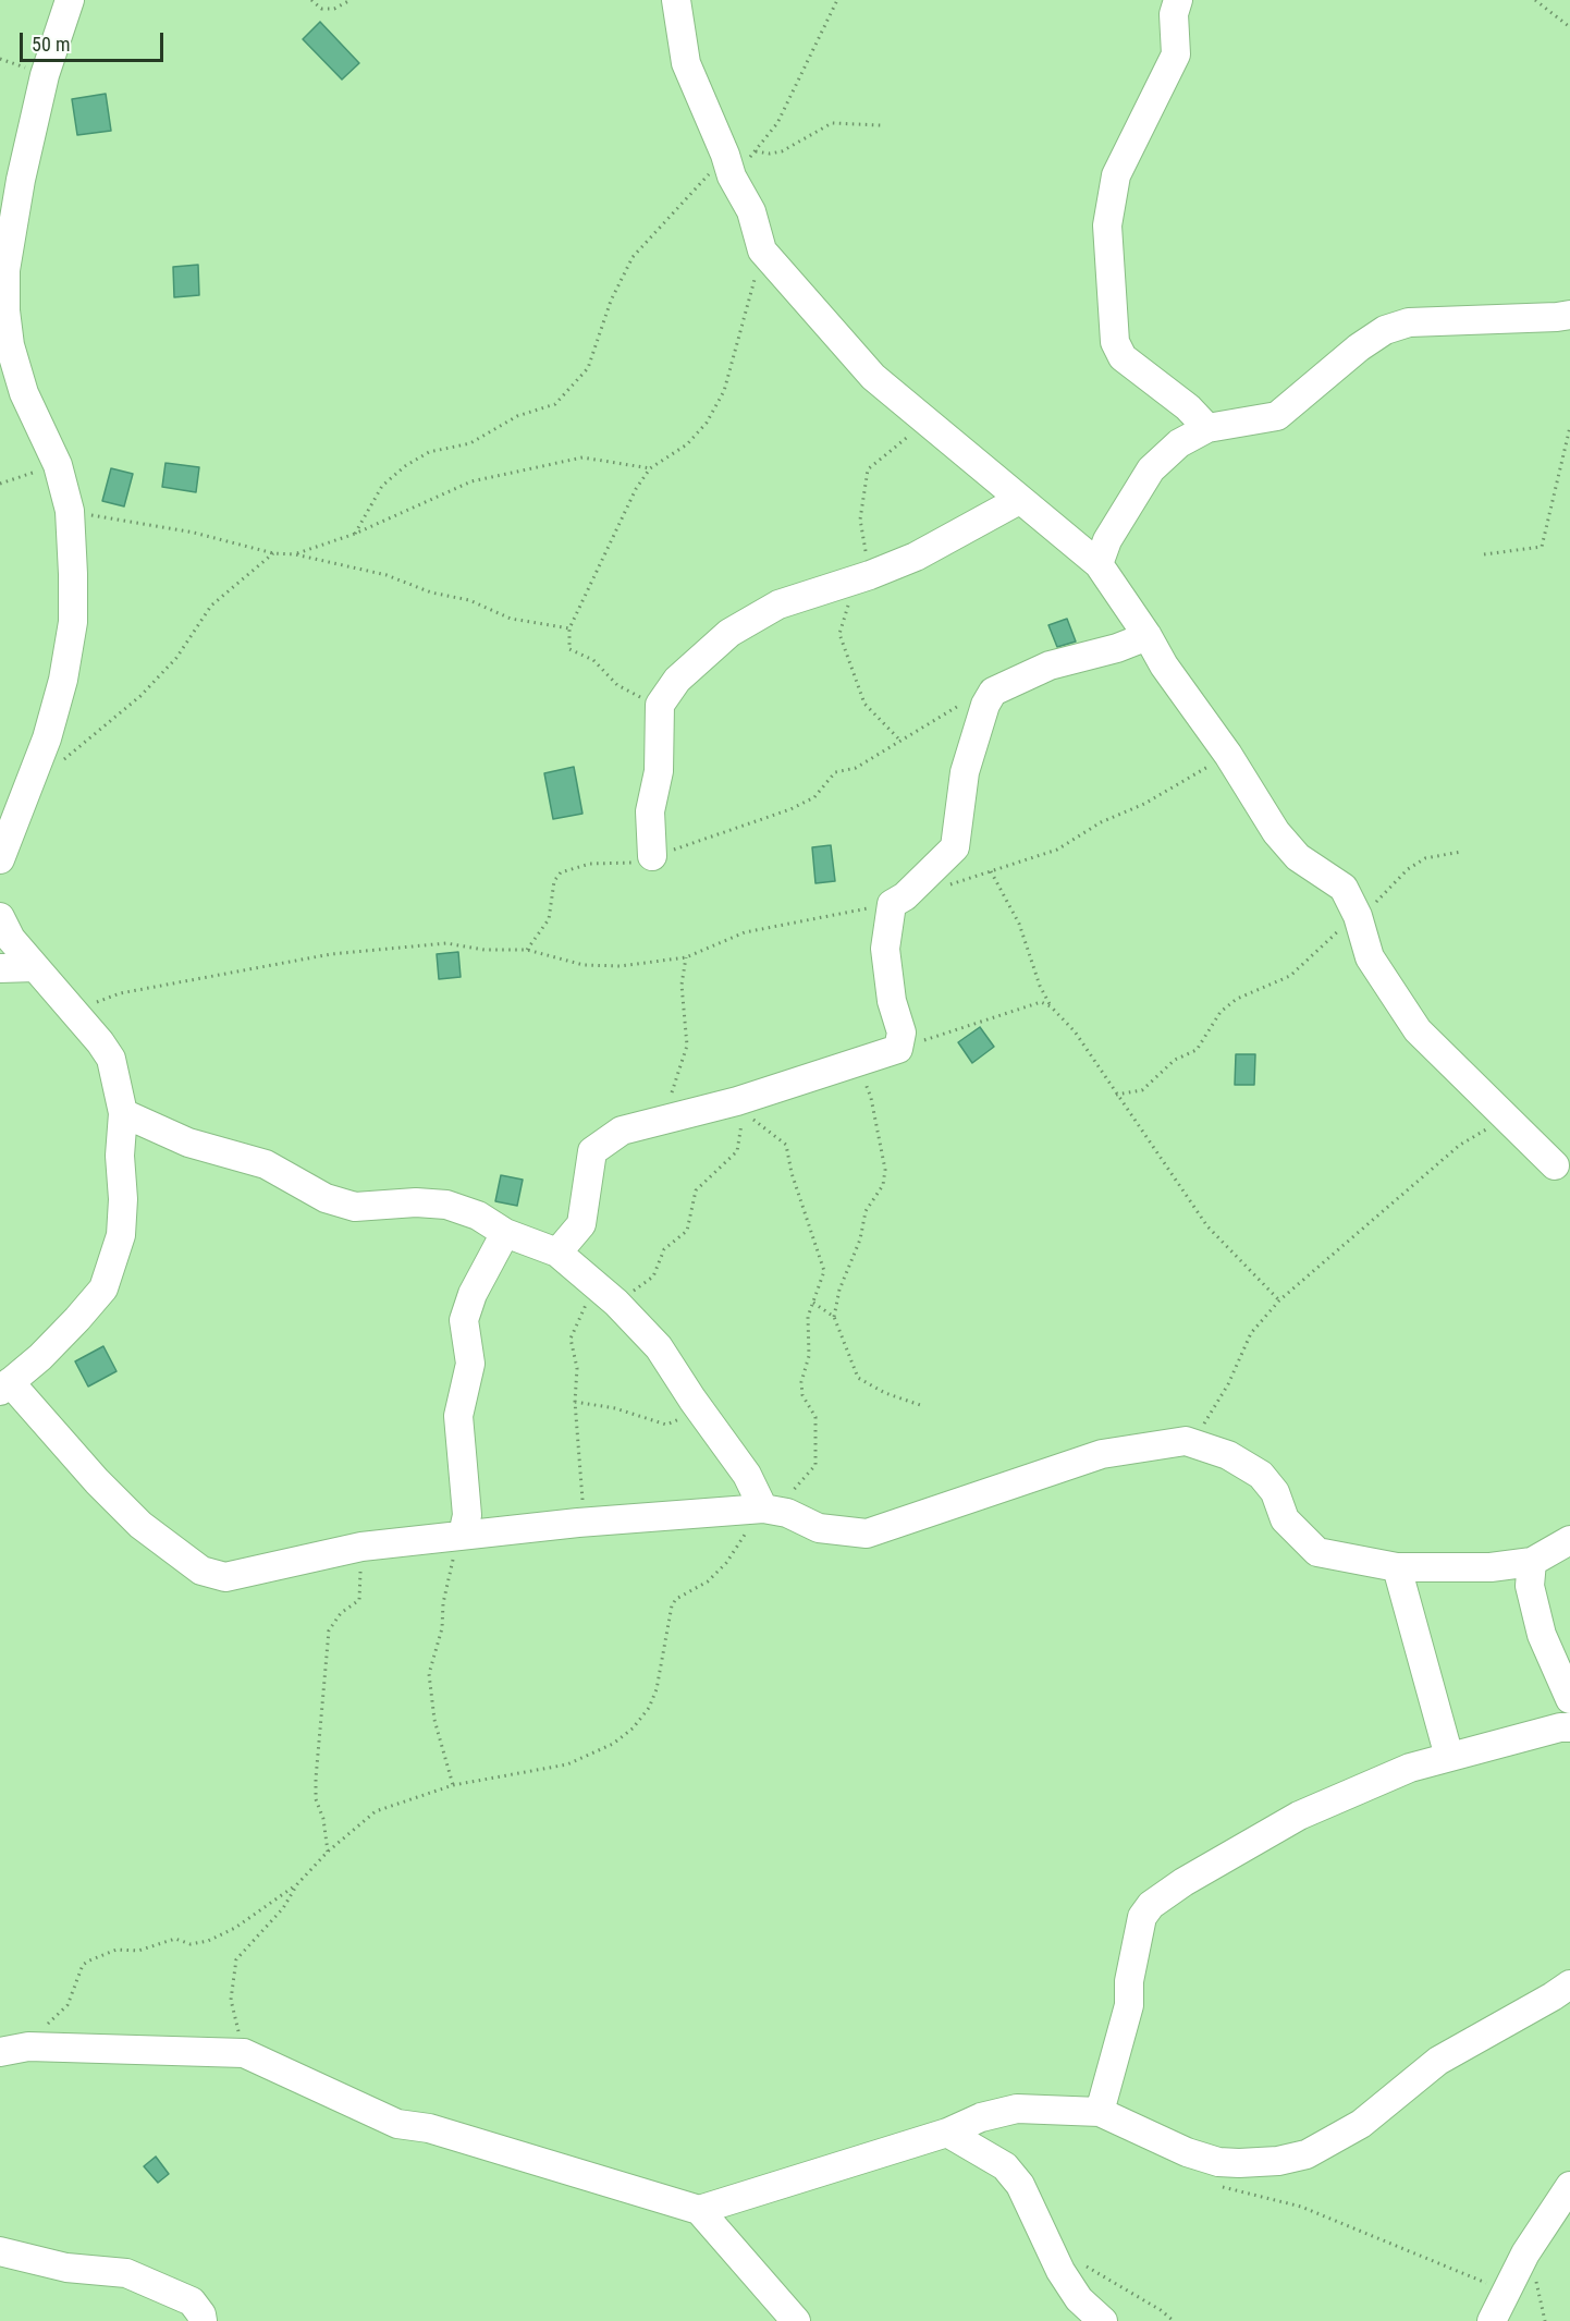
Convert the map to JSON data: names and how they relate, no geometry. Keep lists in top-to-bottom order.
{
  "scale_bar": "50 m"
}
